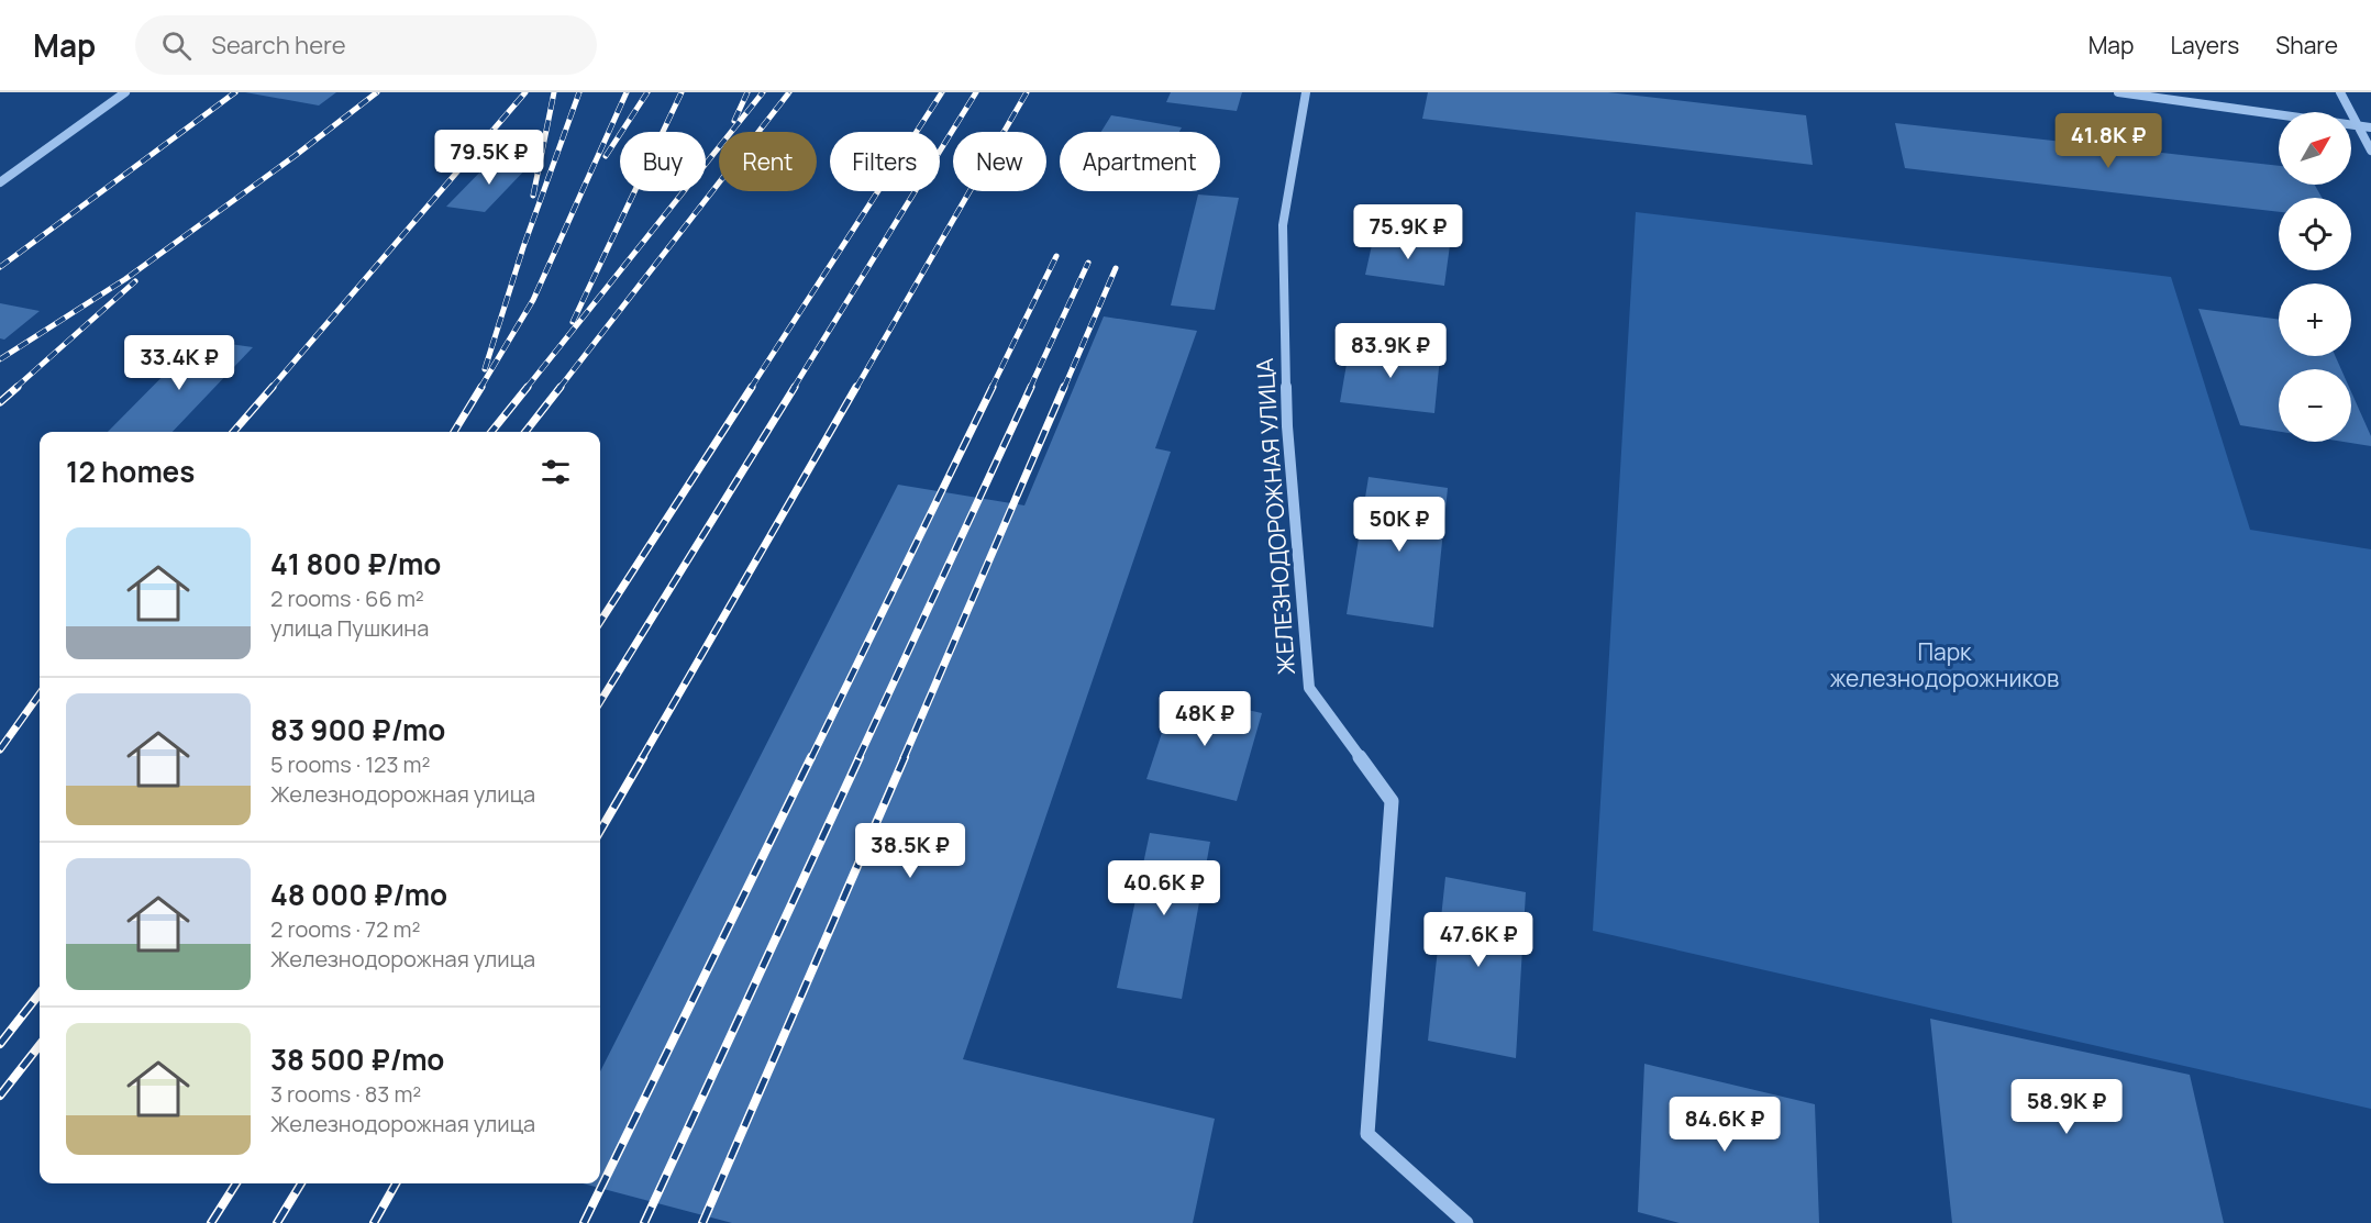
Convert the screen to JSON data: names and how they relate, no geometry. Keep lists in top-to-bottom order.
{
  "streets": {
    "street": ["ЖЕЛЕЗНОДОРОЖНАЯ УЛИЦА"]
  },
  "parks": ["Парк железнодорожников"],
  "north": "top right",
  "page": {
    "header": "Map",
    "search": "Search here",
    "nav": ["Map", "Layers", "Share"],
    "map_buttons": ["+", "−"],
    "price": [
      "41.8K ₽",
      "79.5K ₽",
      "75.9K ₽",
      "83.9K ₽",
      "33.4K ₽",
      "50K ₽",
      "48K ₽",
      "38.5K ₽",
      "40.6K ₽",
      "47.6K ₽",
      "58.9K ₽",
      "84.6K ₽"
    ],
    "chip": [
      "Buy",
      "Rent",
      "Filters",
      "New",
      "Apartment"
    ],
    "heading": "12 homes",
    "list": [
      {
        "name": "41 800 ₽/mo",
        "note": "2 rooms · 66 m² · улица Пушкина"
      },
      {
        "name": "83 900 ₽/mo",
        "note": "5 rooms · 123 m² · Железнодорожная улица"
      },
      {
        "name": "48 000 ₽/mo",
        "note": "2 rooms · 72 m² · Железнодорожная улица"
      },
      {
        "name": "38 500 ₽/mo",
        "note": "3 rooms · 83 m² · Железнодорожная улица"
      }
    ]
  }
}
